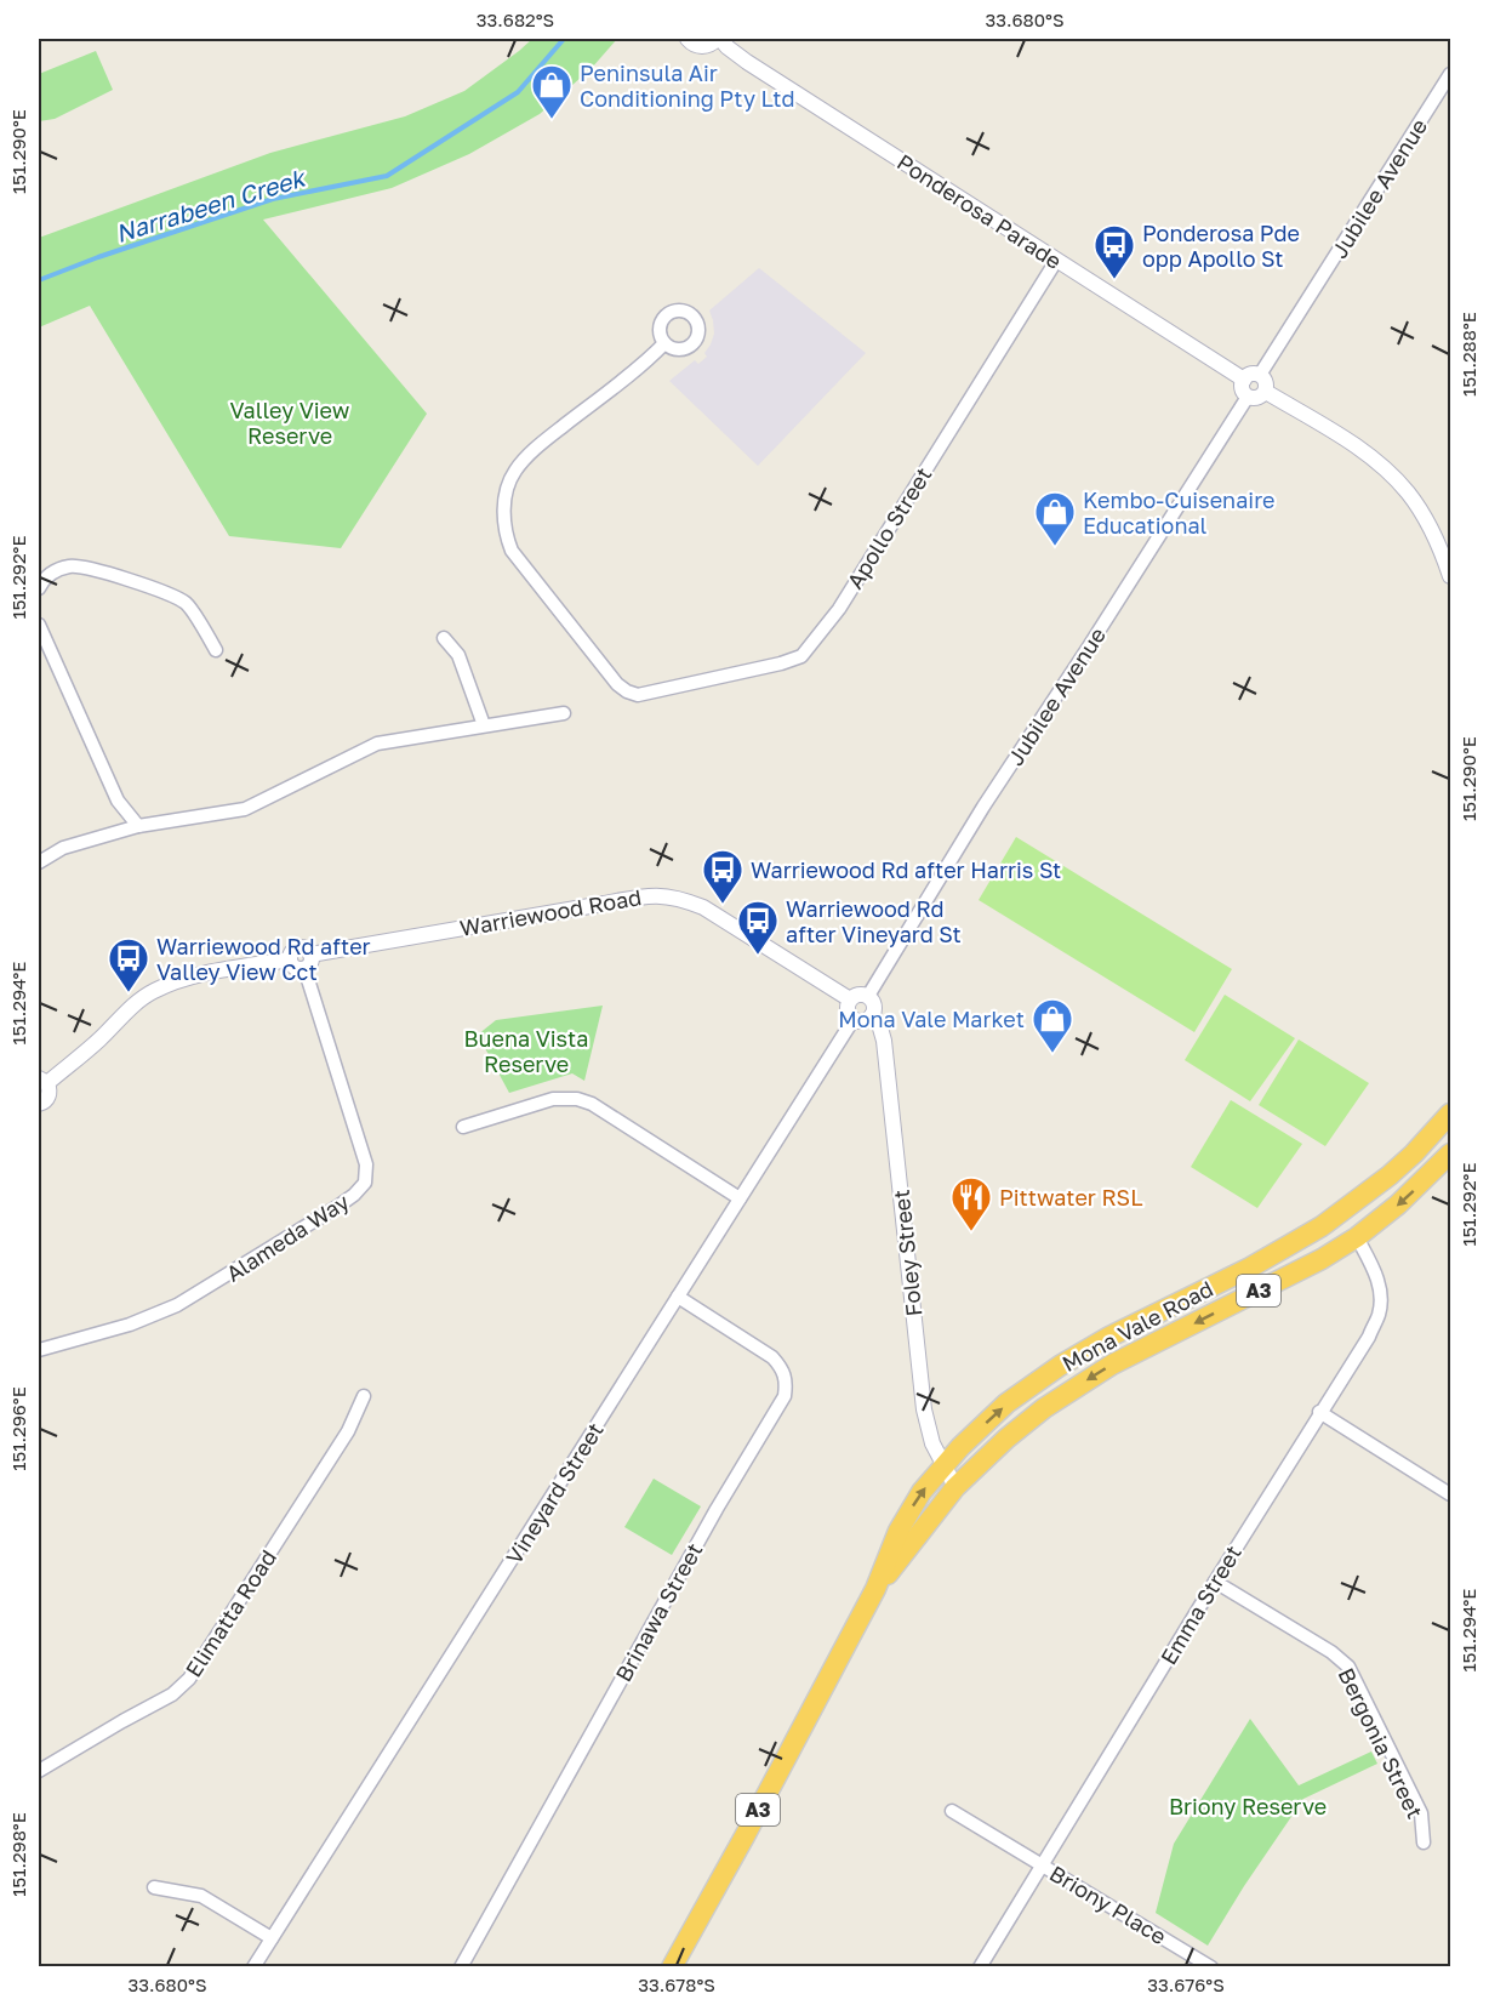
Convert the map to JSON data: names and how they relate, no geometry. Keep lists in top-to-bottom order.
{
  "streets": {
    "highway": ["A3", "Mona Vale Road"],
    "street": [
      "Jubilee Avenue",
      "Ponderosa Parade",
      "Apollo Street",
      "Warriewood Road",
      "Alameda Way",
      "Foley Street",
      "Vineyard Street",
      "Emma Street",
      "Brinawa Street",
      "Elimatta Road",
      "Bergonia Street",
      "Briony Place"
    ]
  },
  "crossings": [
    ["Jubilee Avenue", "Ponderosa Parade"],
    ["Jubilee Avenue", "Warriewood Road"],
    ["Jubilee Avenue", "Foley Street"],
    ["Jubilee Avenue", "Vineyard Street"],
    ["Ponderosa Parade", "Apollo Street"],
    ["Warriewood Road", "Alameda Way"],
    ["Warriewood Road", "Foley Street"],
    ["Warriewood Road", "Vineyard Street"],
    ["Foley Street", "Mona Vale Road"],
    ["Foley Street", "Vineyard Street"],
    ["Mona Vale Road", "Emma Street"],
    ["Vineyard Street", "Brinawa Street"],
    ["Emma Street", "Bergonia Street"],
    ["Emma Street", "Briony Place"]
  ],
  "water": ["Narrabeen Creek"],
  "parks": ["Valley View Reserve", "Buena Vista Reserve", "Briony Reserve"],
  "places": {
    "shop": ["Peninsula Air Conditioning Pty Ltd", "Kembo-Cuisenaire Educational", "Mona Vale Market"],
    "bus stop": [
      "Ponderosa Pde opp Apollo St",
      "Warriewood Rd after Harris St",
      "Warriewood Rd after Vineyard St",
      "Warriewood Rd after Valley View Cct"
    ],
    "restaurant": ["Pittwater RSL"]
  },
  "coordinates": [
    "33.682°S",
    "33.680°S",
    "151.290°E",
    "151.288°E",
    "151.292°E",
    "151.294°E",
    "151.296°E",
    "151.298°E",
    "33.678°S",
    "33.676°S"
  ]
}
